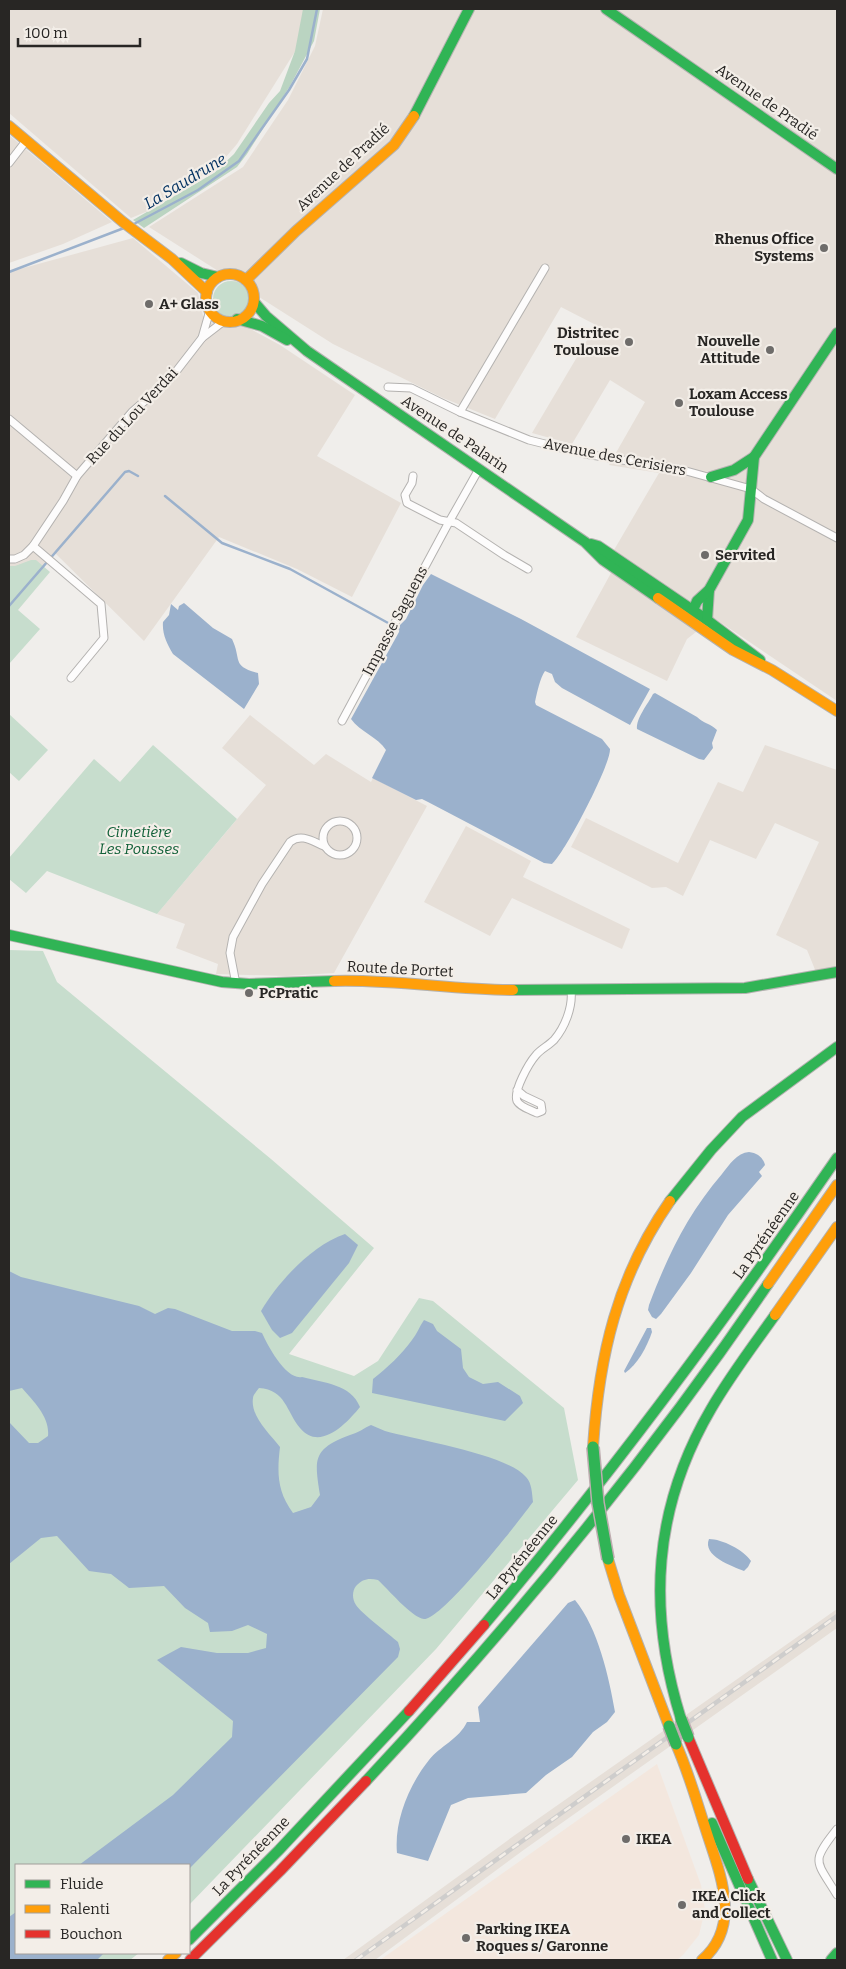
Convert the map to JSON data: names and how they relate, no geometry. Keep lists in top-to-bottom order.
{
  "streets": {
    "main road": [
      "Avenue de Pradié",
      "Avenue de Palarin",
      "Route de Portet",
      "La Pyrénéenne"
    ],
    "street": ["Rue du Lou Verdai", "Avenue des Cerisiers", "Impasse Saguens"]
  },
  "crossings": [
    ["Avenue de Pradié", "Rue du Lou Verdai"],
    ["Avenue de Pradié", "Avenue de Palarin"],
    ["Rue du Lou Verdai", "Avenue de Palarin"],
    ["Avenue de Palarin", "Impasse Saguens"]
  ],
  "water": ["La Saudrune"],
  "parks": ["Cimetière Les Pousses"],
  "places": [
    "Rhenus Office Systems",
    "A+ Glass",
    "Distritec Toulouse",
    "Nouvelle Attitude",
    "Loxam Access Toulouse",
    "Servited",
    "PcPratic",
    "IKEA",
    "IKEA Click and Collect",
    "Parking IKEA Roques s/ Garonne"
  ],
  "legend": ["Fluide", "Ralenti", "Bouchon"],
  "scale_bar": "100 m"
}
